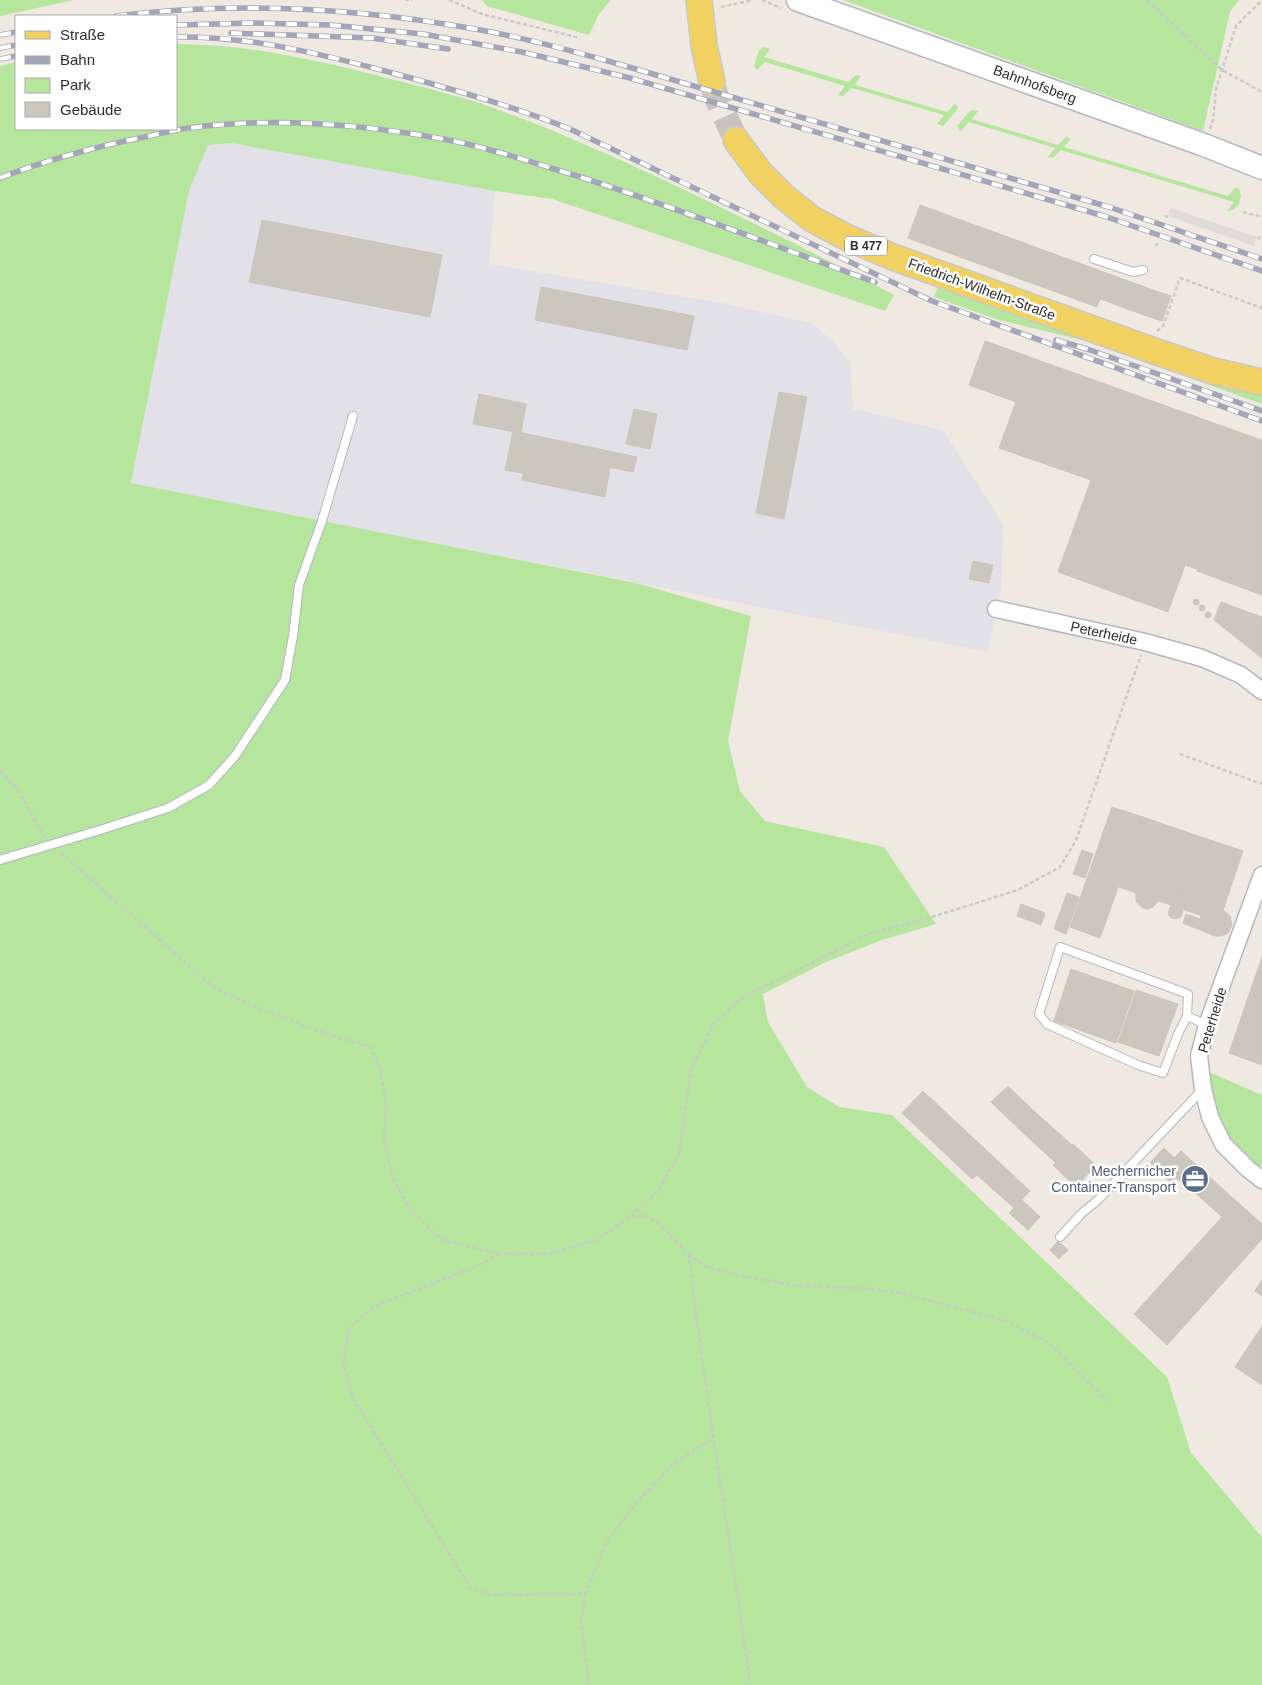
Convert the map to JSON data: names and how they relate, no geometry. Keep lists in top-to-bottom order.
{
  "streets": {
    "main road": ["B 477", "Friedrich-Wilhelm-Straße"],
    "street": ["Bahnhofsberg", "Peterheide"]
  },
  "places": {
    "office": ["Mechernicher Container-Transport"]
  },
  "legend": [
    "Straße",
    "Bahn",
    "Park",
    "Gebäude"
  ]
}
